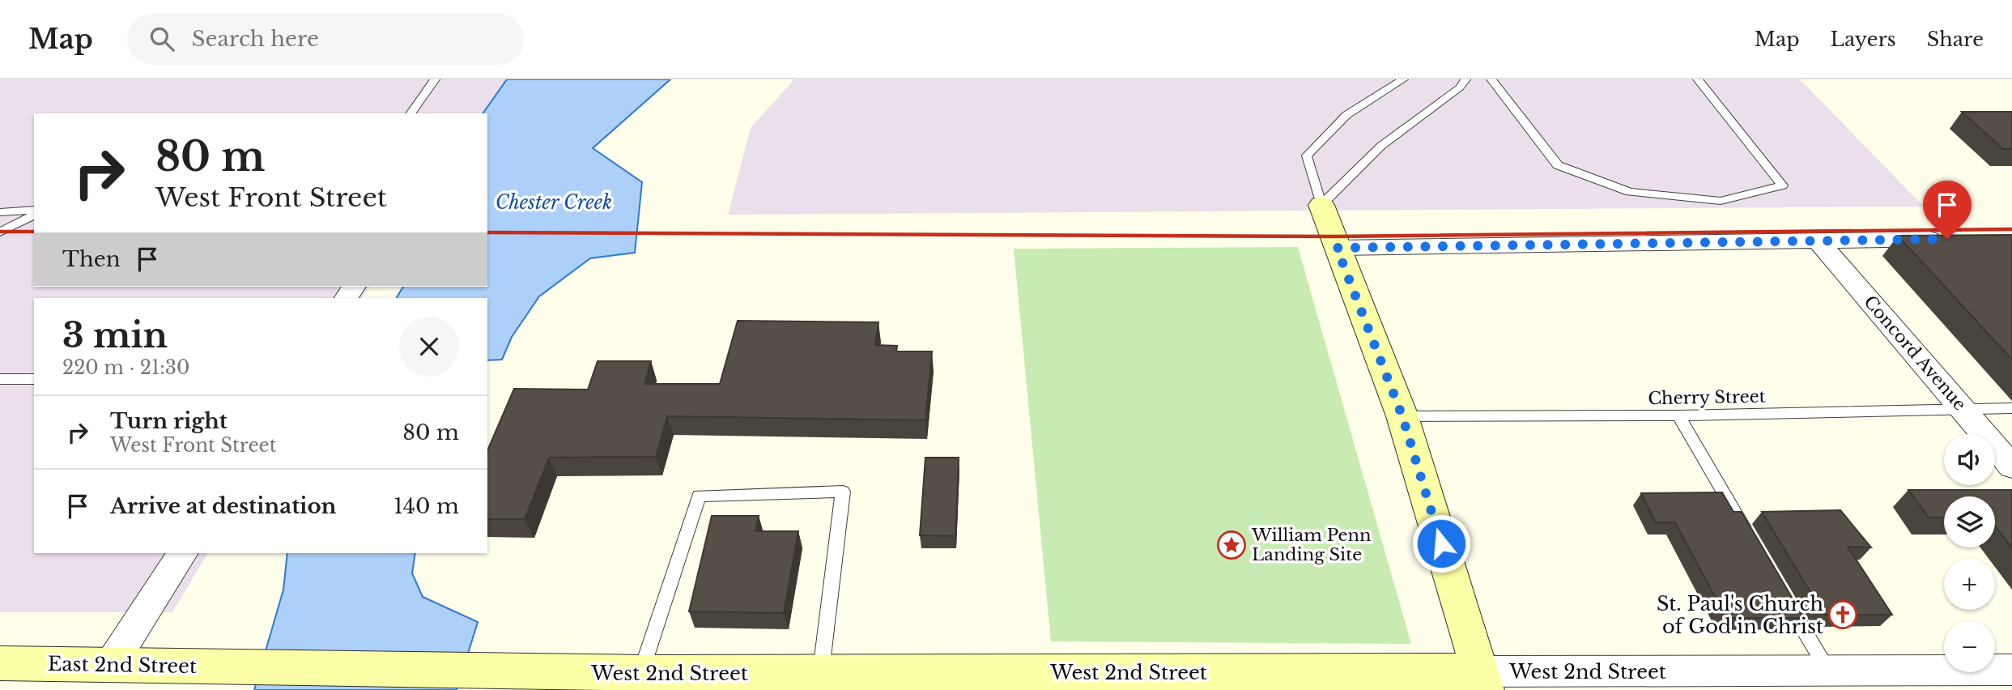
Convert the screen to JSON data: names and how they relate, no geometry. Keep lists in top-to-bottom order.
{
  "streets": {
    "street": ["Concord Avenue", "East 2nd Street", "West 2nd Street"],
    "lane": ["Cherry Street"]
  },
  "crossings": [
    ["Concord Avenue", "Cherry Street"],
    ["East 2nd Street", "West 2nd Street"]
  ],
  "water": ["Chester Creek"],
  "places": {
    "place": ["William Penn Landing Site"],
    "church": ["St. Paul's Church of God in Christ"]
  },
  "page": {
    "header": "Map",
    "search": "Search here",
    "nav": ["Map", "Layers", "Share"],
    "turn": ["80 m", "West Front Street"],
    "then": "Then",
    "heading": ["3 min", "220 m · 21:30"],
    "list": [
      {
        "name": "Turn right",
        "note": "West Front Street",
        "value": "80 m"
      },
      {
        "name": "Arrive at destination",
        "value": "140 m"
      }
    ],
    "map_buttons": ["+", "−"]
  }
}
